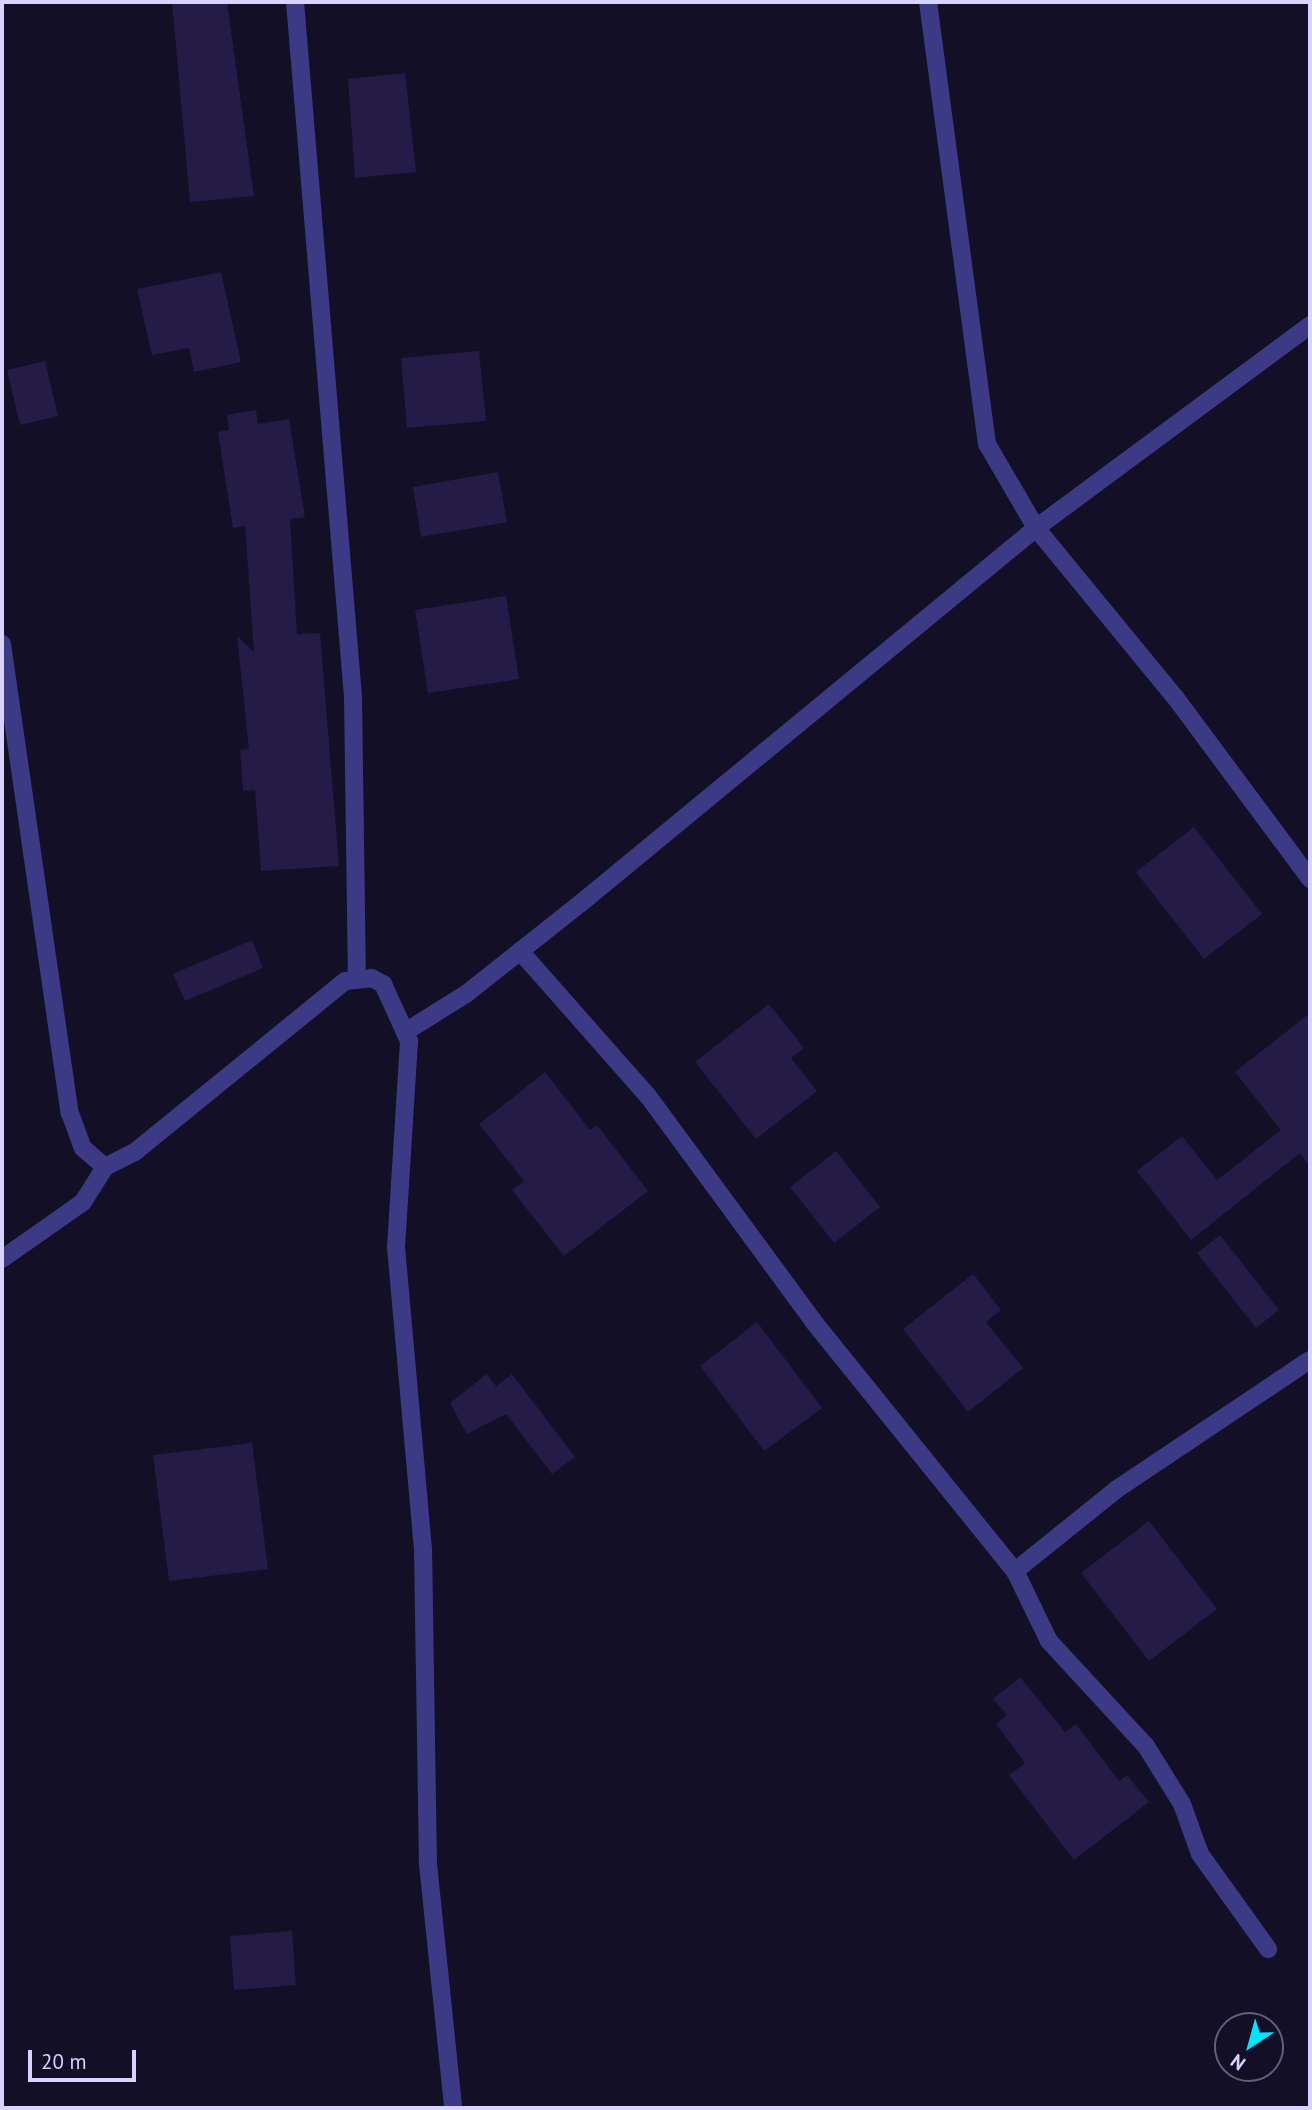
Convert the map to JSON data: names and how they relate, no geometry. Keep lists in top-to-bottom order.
{
  "scale_bar": "20 m",
  "north": "bottom left"
}
